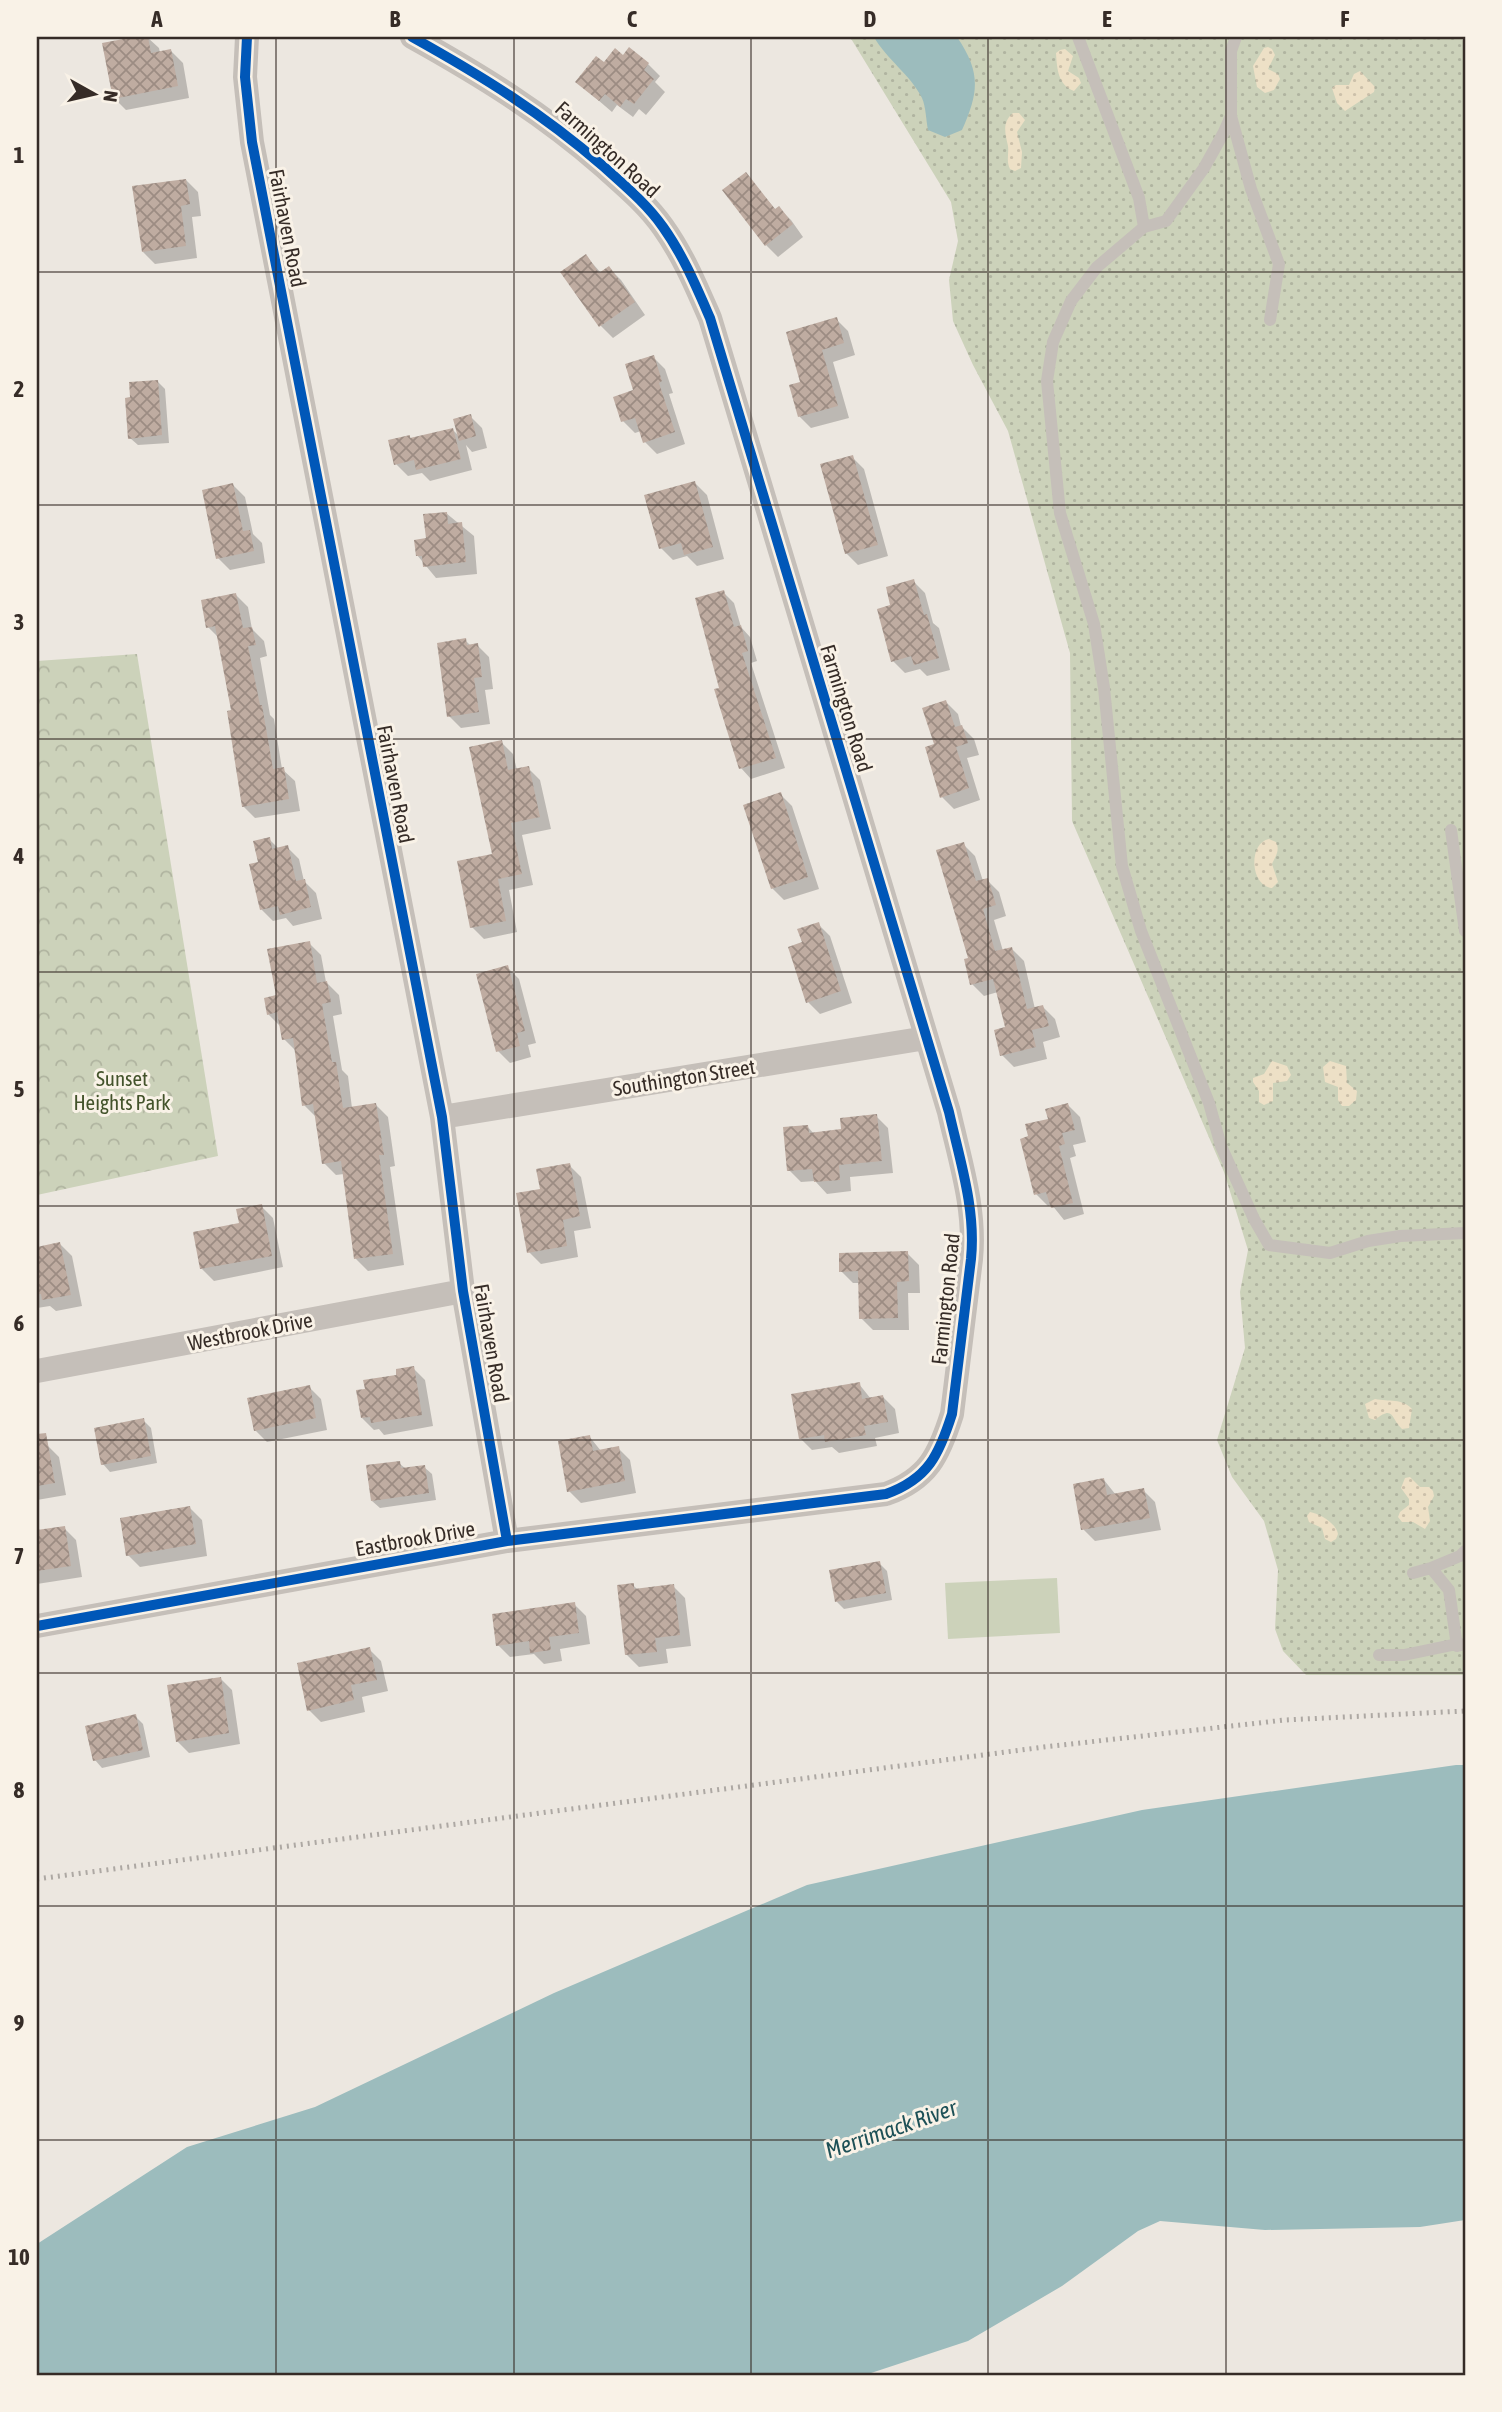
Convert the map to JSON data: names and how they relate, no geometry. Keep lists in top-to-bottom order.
{
  "streets": {
    "street": [
      "Farmington Road",
      "Fairhaven Road",
      "Southington Street",
      "Westbrook Drive",
      "Eastbrook Drive"
    ]
  },
  "crossings": [
    ["Farmington Road", "Southington Street"],
    ["Farmington Road", "Eastbrook Drive"],
    ["Fairhaven Road", "Southington Street"],
    ["Fairhaven Road", "Westbrook Drive"],
    ["Fairhaven Road", "Eastbrook Drive"]
  ],
  "water": ["Merrimack River"],
  "parks": ["Sunset Heights Park"],
  "north": "right",
  "grid": {
    "columns": [
      "A",
      "B",
      "C",
      "D",
      "E",
      "F"
    ],
    "rows": [
      "1",
      "2",
      "3",
      "4",
      "5",
      "6",
      "7",
      "8",
      "9",
      "10"
    ]
  }
}
